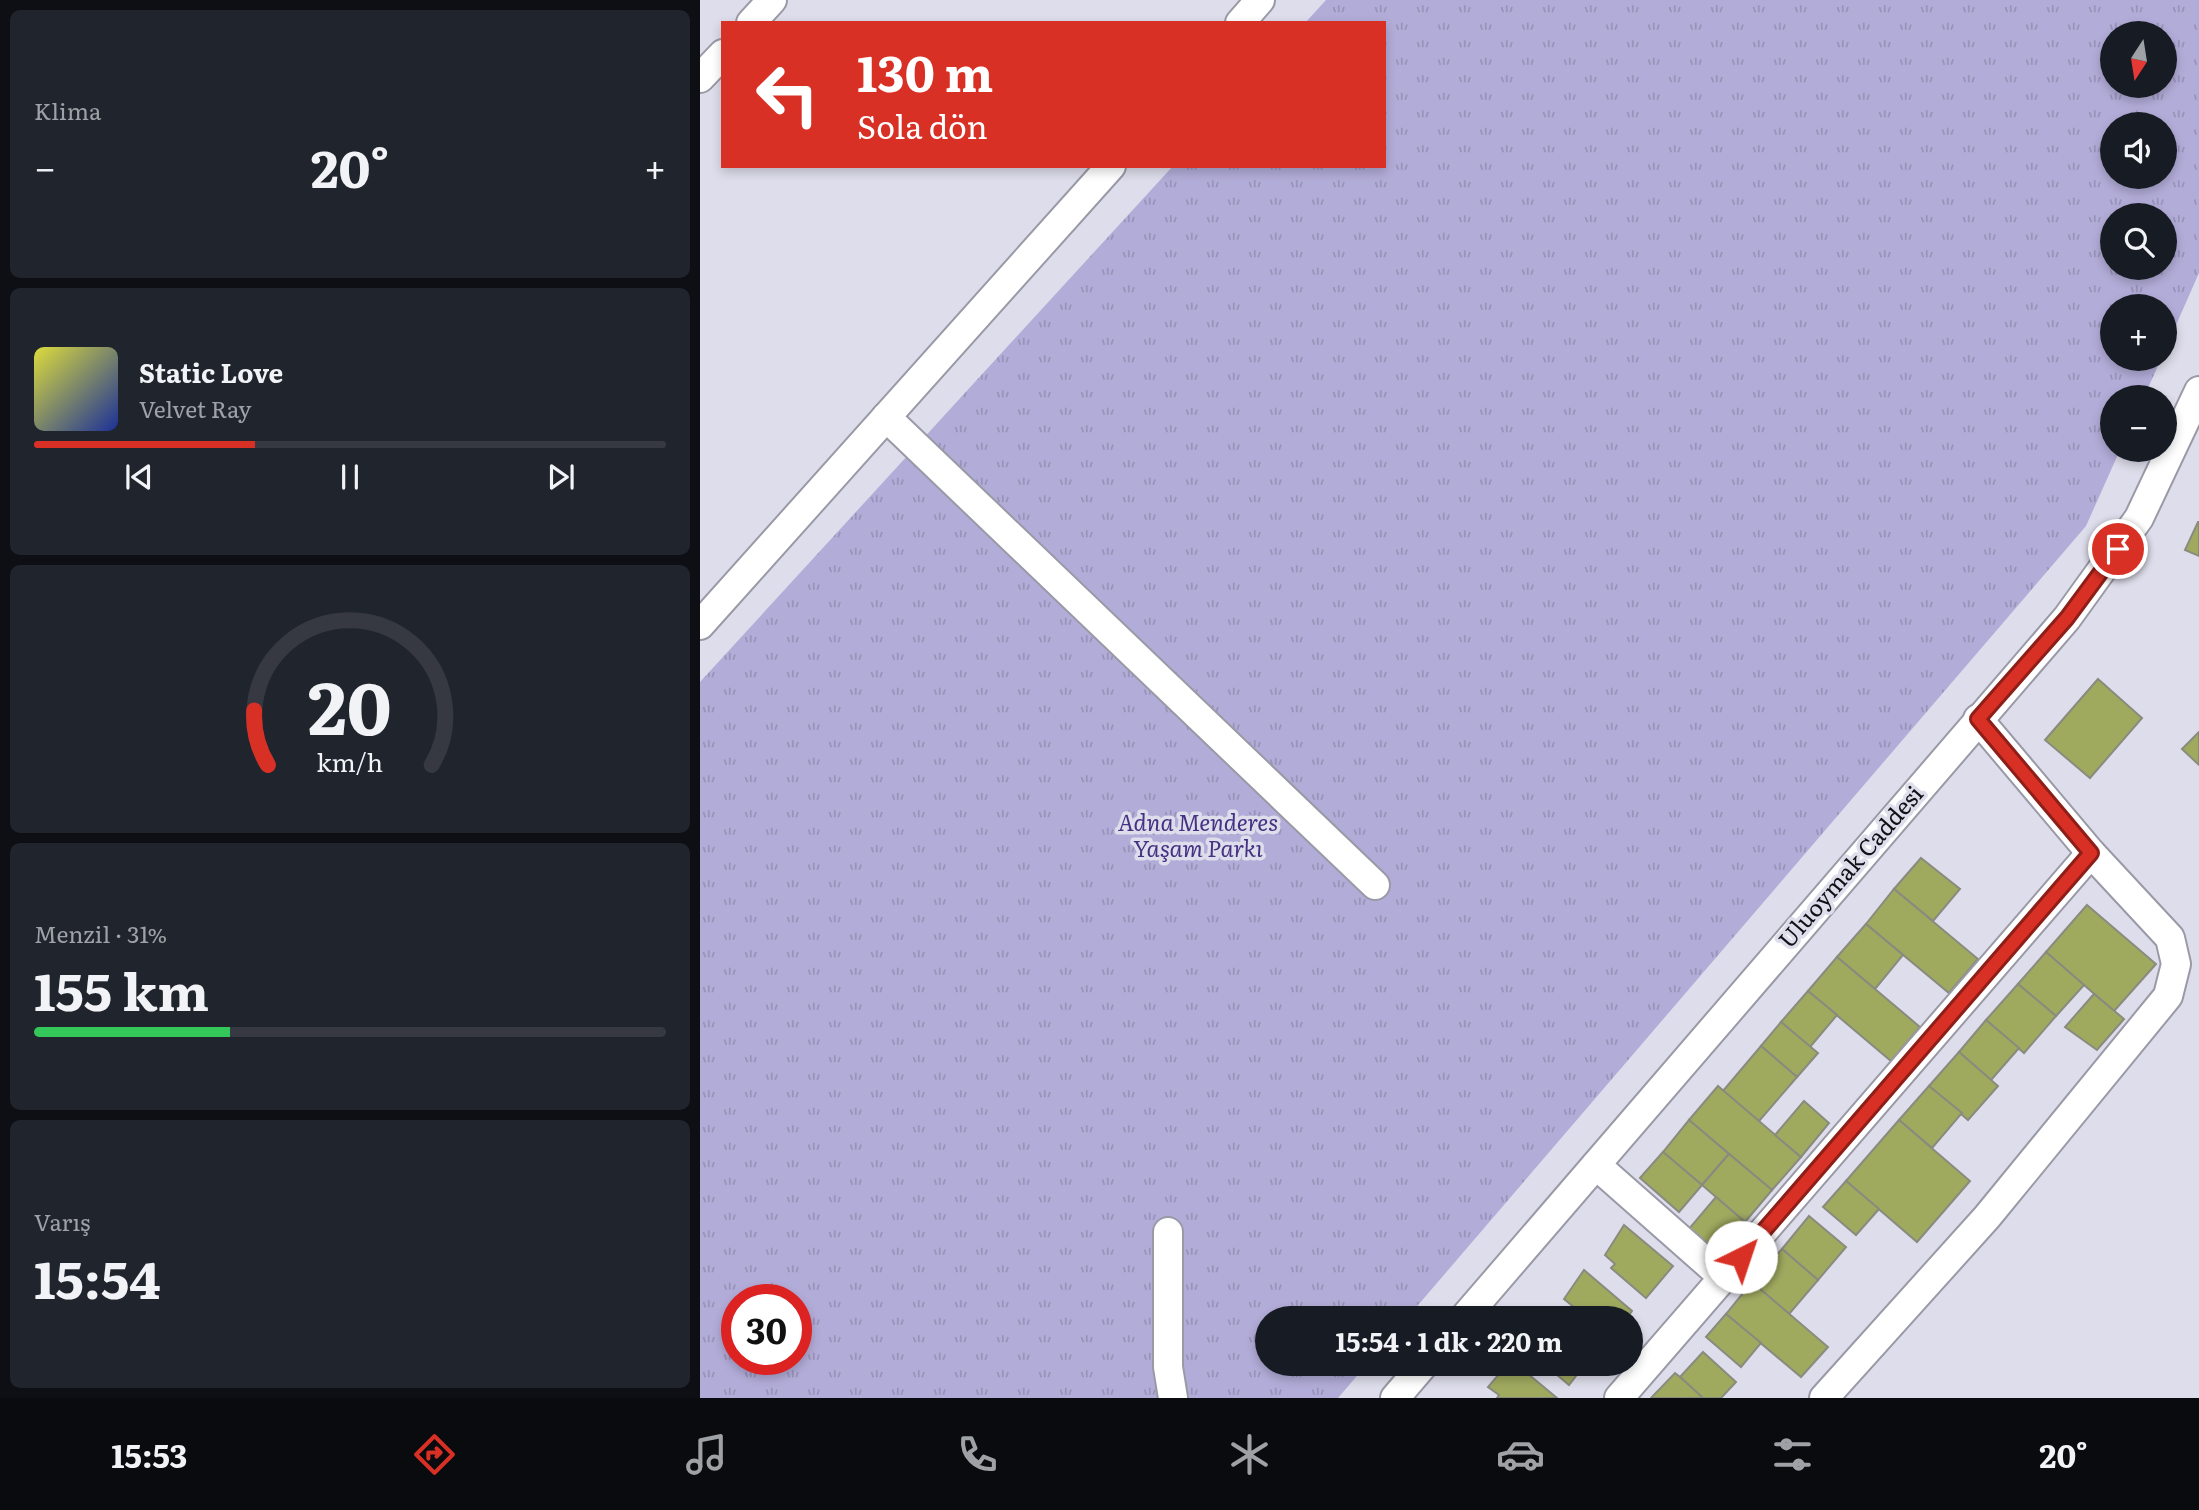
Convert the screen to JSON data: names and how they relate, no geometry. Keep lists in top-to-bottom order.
{
  "streets": {
    "street": ["Uluoymak Caddesi"]
  },
  "parks": ["Adna Menderes Yaşam Parkı"],
  "north": "bottom",
  "page": {
    "tile": [
      "Klima",
      ["Menzil · 31%", "155 km"],
      ["Varış", "15:54"]
    ],
    "map_buttons": ["+", "−"],
    "turn": ["130 m", "Sola dön"],
    "heat": ["−", "20°", "+"],
    "song": ["Static Love", "Velvet Ray"],
    "limit": "30",
    "trip": "15:54 · 1 dk · 220 m",
    "tabs": ["15:53", "20°"],
    "gauge": ["20", "km/h"]
  }
}
